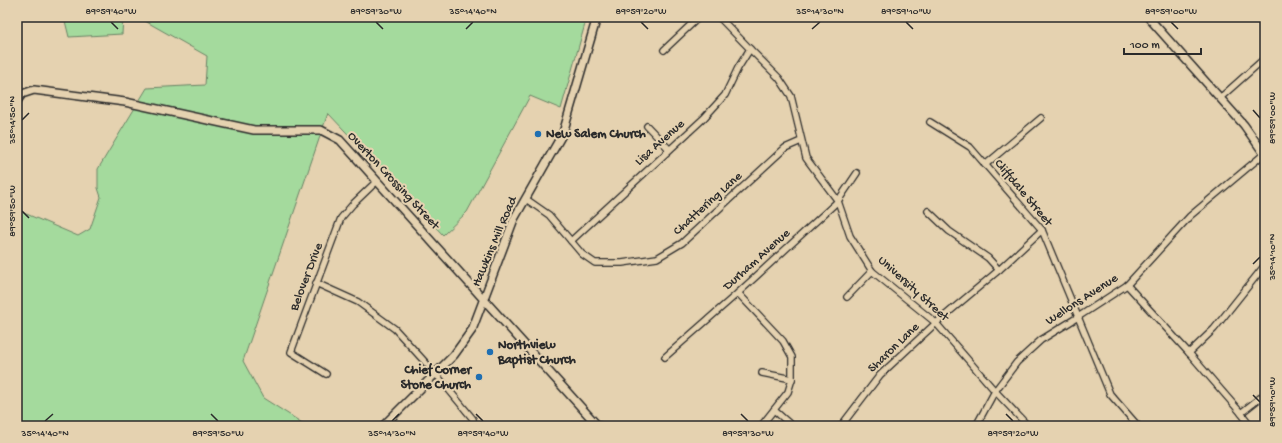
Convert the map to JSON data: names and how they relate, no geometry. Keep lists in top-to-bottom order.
{
  "streets": {
    "street": [
      "Lisa Avenue",
      "Overton Crossing Street",
      "Cliffdale Street",
      "Chattering Lane",
      "Hawkins Mill Road",
      "Durham Avenue",
      "Belover Drive",
      "University Street",
      "Wellons Avenue",
      "Sharon Lane"
    ]
  },
  "crossings": [
    ["Lisa Avenue", "Chattering Lane"],
    ["Lisa Avenue", "University Street"],
    ["Overton Crossing Street", "Hawkins Mill Road"],
    ["Overton Crossing Street", "Belover Drive"],
    ["Cliffdale Street", "Wellons Avenue"],
    ["Cliffdale Street", "Sharon Lane"],
    ["Chattering Lane", "Hawkins Mill Road"],
    ["Chattering Lane", "University Street"],
    ["Durham Avenue", "University Street"],
    ["University Street", "Wellons Avenue"],
    ["University Street", "Sharon Lane"]
  ],
  "places": ["New Salem Church", "Northview Baptist Church", "Chief Corner Stone Church"],
  "scale_bar": "100 m",
  "coordinates": [
    "89°59'40\"W",
    "89°59'30\"W",
    "35°14'40\"N",
    "89°59'20\"W",
    "35°14'30\"N",
    "89°59'10\"W",
    "89°59'00\"W",
    "35°14'50\"N",
    "89°59'50\"W",
    "35°14'10\"N"
  ]
}
